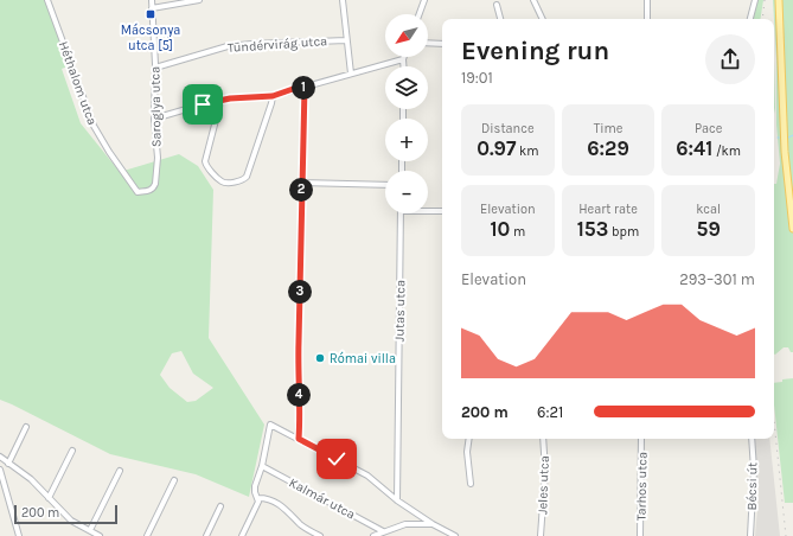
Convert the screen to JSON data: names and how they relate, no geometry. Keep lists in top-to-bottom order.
{
  "streets": {
    "street": [
      "Tündérvirág utca",
      "Héthalom utca",
      "Saroglya utca",
      "Jutas utca",
      "Jeles utca",
      "Tarhos utca",
      "Bécsi út",
      "Kalmár utca"
    ]
  },
  "crossings": [
    ["Tündérvirág utca", "Saroglya utca"],
    ["Héthalom utca", "Saroglya utca"]
  ],
  "places": {
    "transit": ["Mácsonya utca [5]"],
    "other": ["Római villa"]
  },
  "scale_bar": "200 m",
  "north": "bottom left",
  "page": {
    "map_buttons": ["+", "−"],
    "heading": ["Evening run", "19:01"],
    "pins": [
      "1",
      "2",
      "3",
      "4"
    ],
    "stats": [
      ["Distance", "0.97 km"],
      ["Time", "6:29"],
      ["Pace", "6:41 /km"],
      ["Elevation", "10 m"],
      ["Heart rate", "153 bpm"],
      ["kcal", "59"]
    ],
    "chart": ["Elevation", "293–301 m"],
    "list": [
      {
        "name": "200 m",
        "note": "6:21"
      }
    ],
    "scale": "200 m"
  }
}
